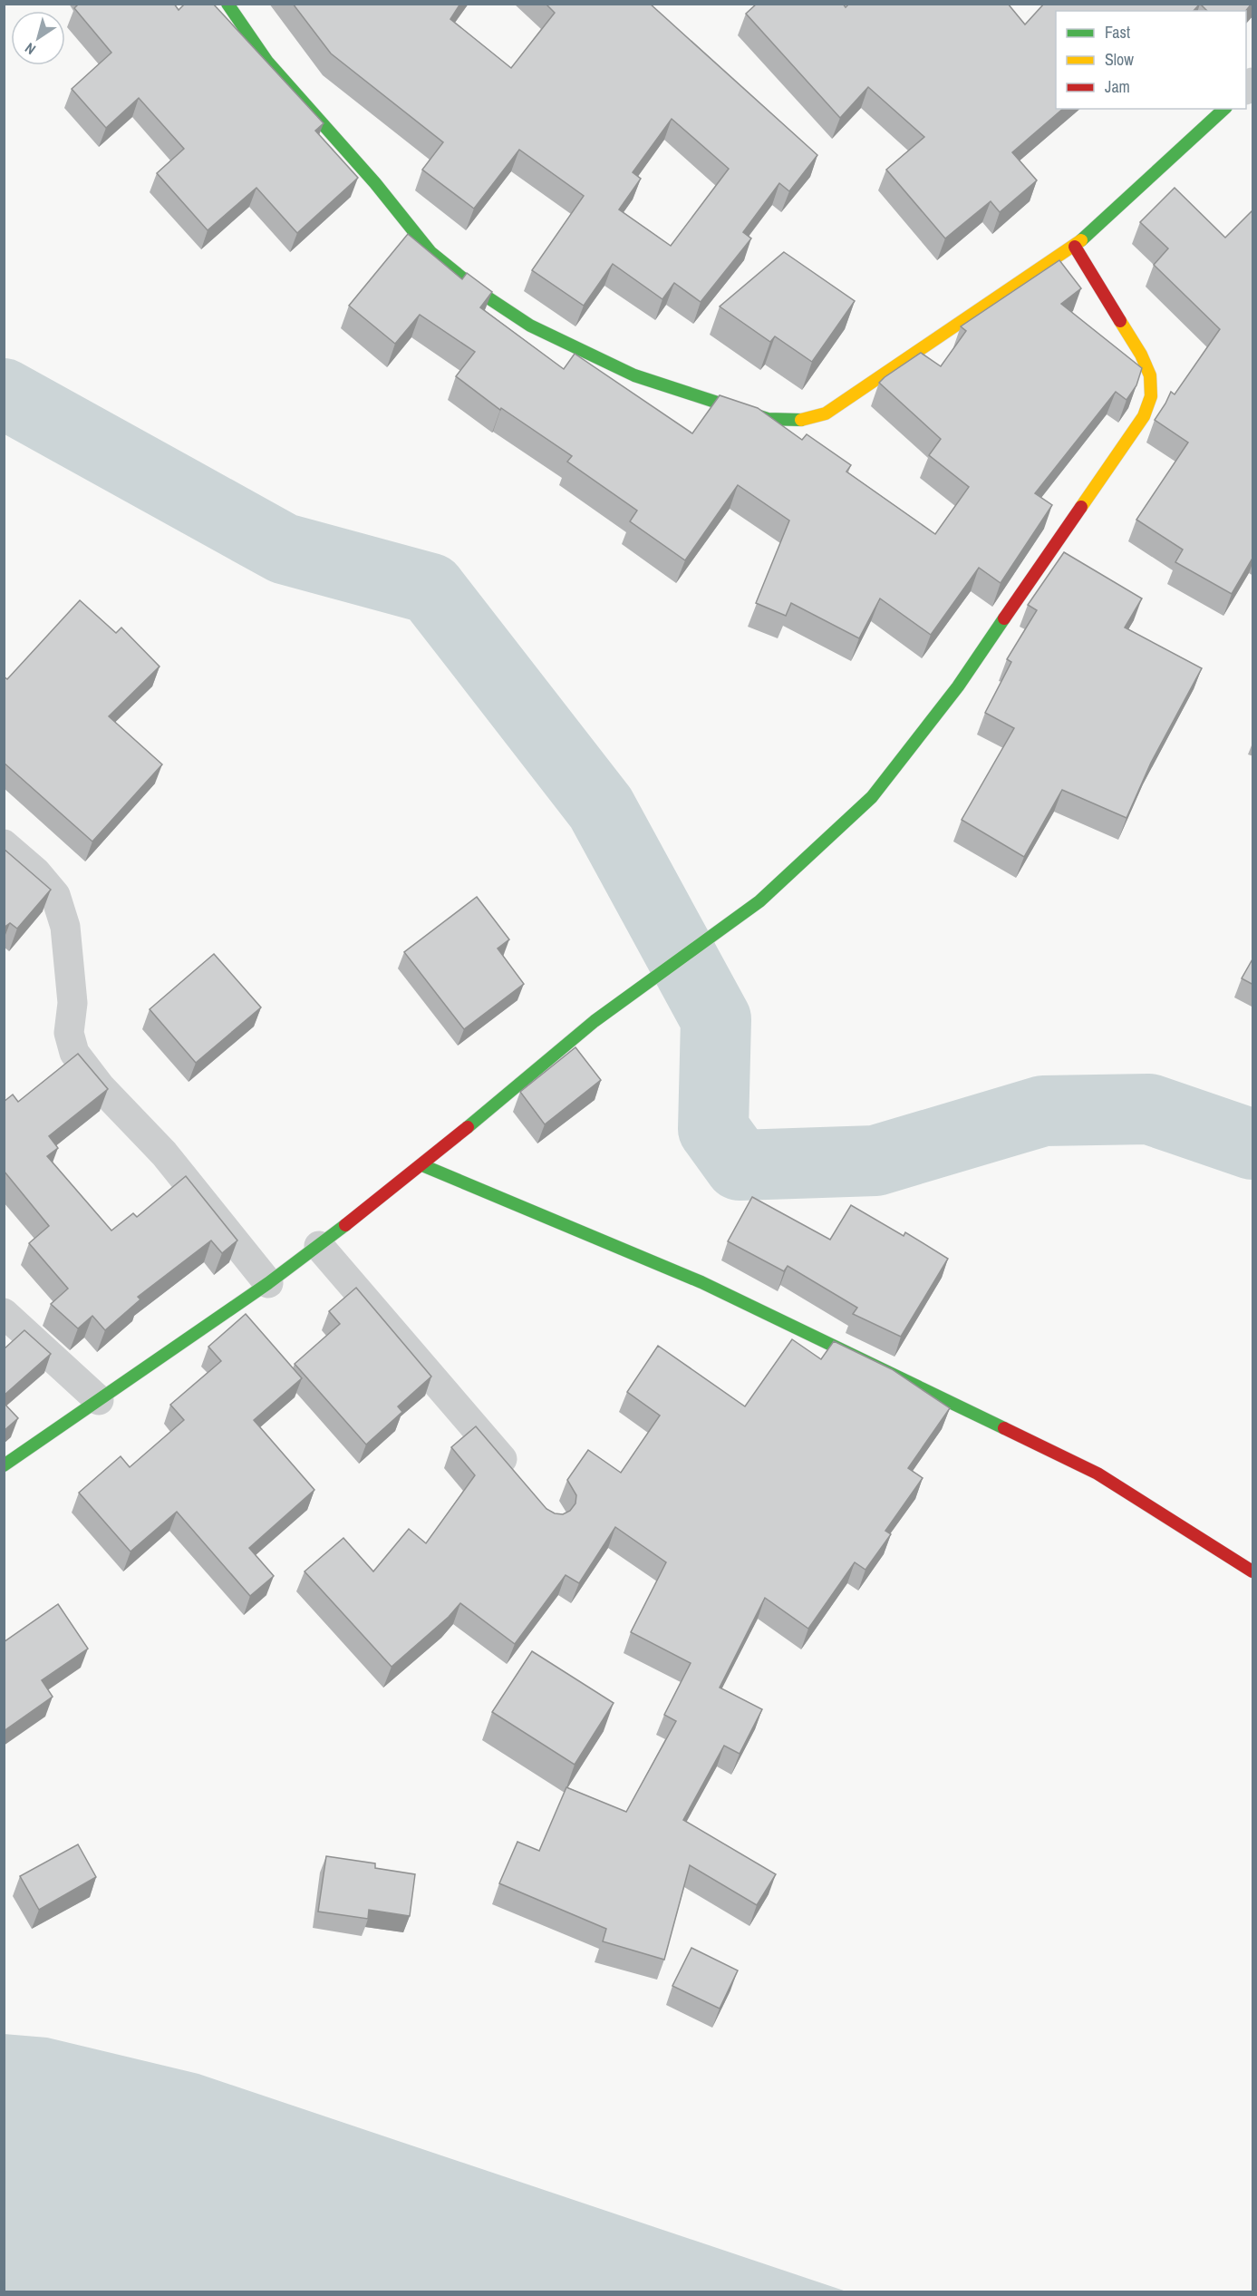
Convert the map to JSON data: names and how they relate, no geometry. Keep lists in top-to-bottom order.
{
  "legend": ["Fast", "Slow", "Jam"],
  "north": "bottom left"
}
